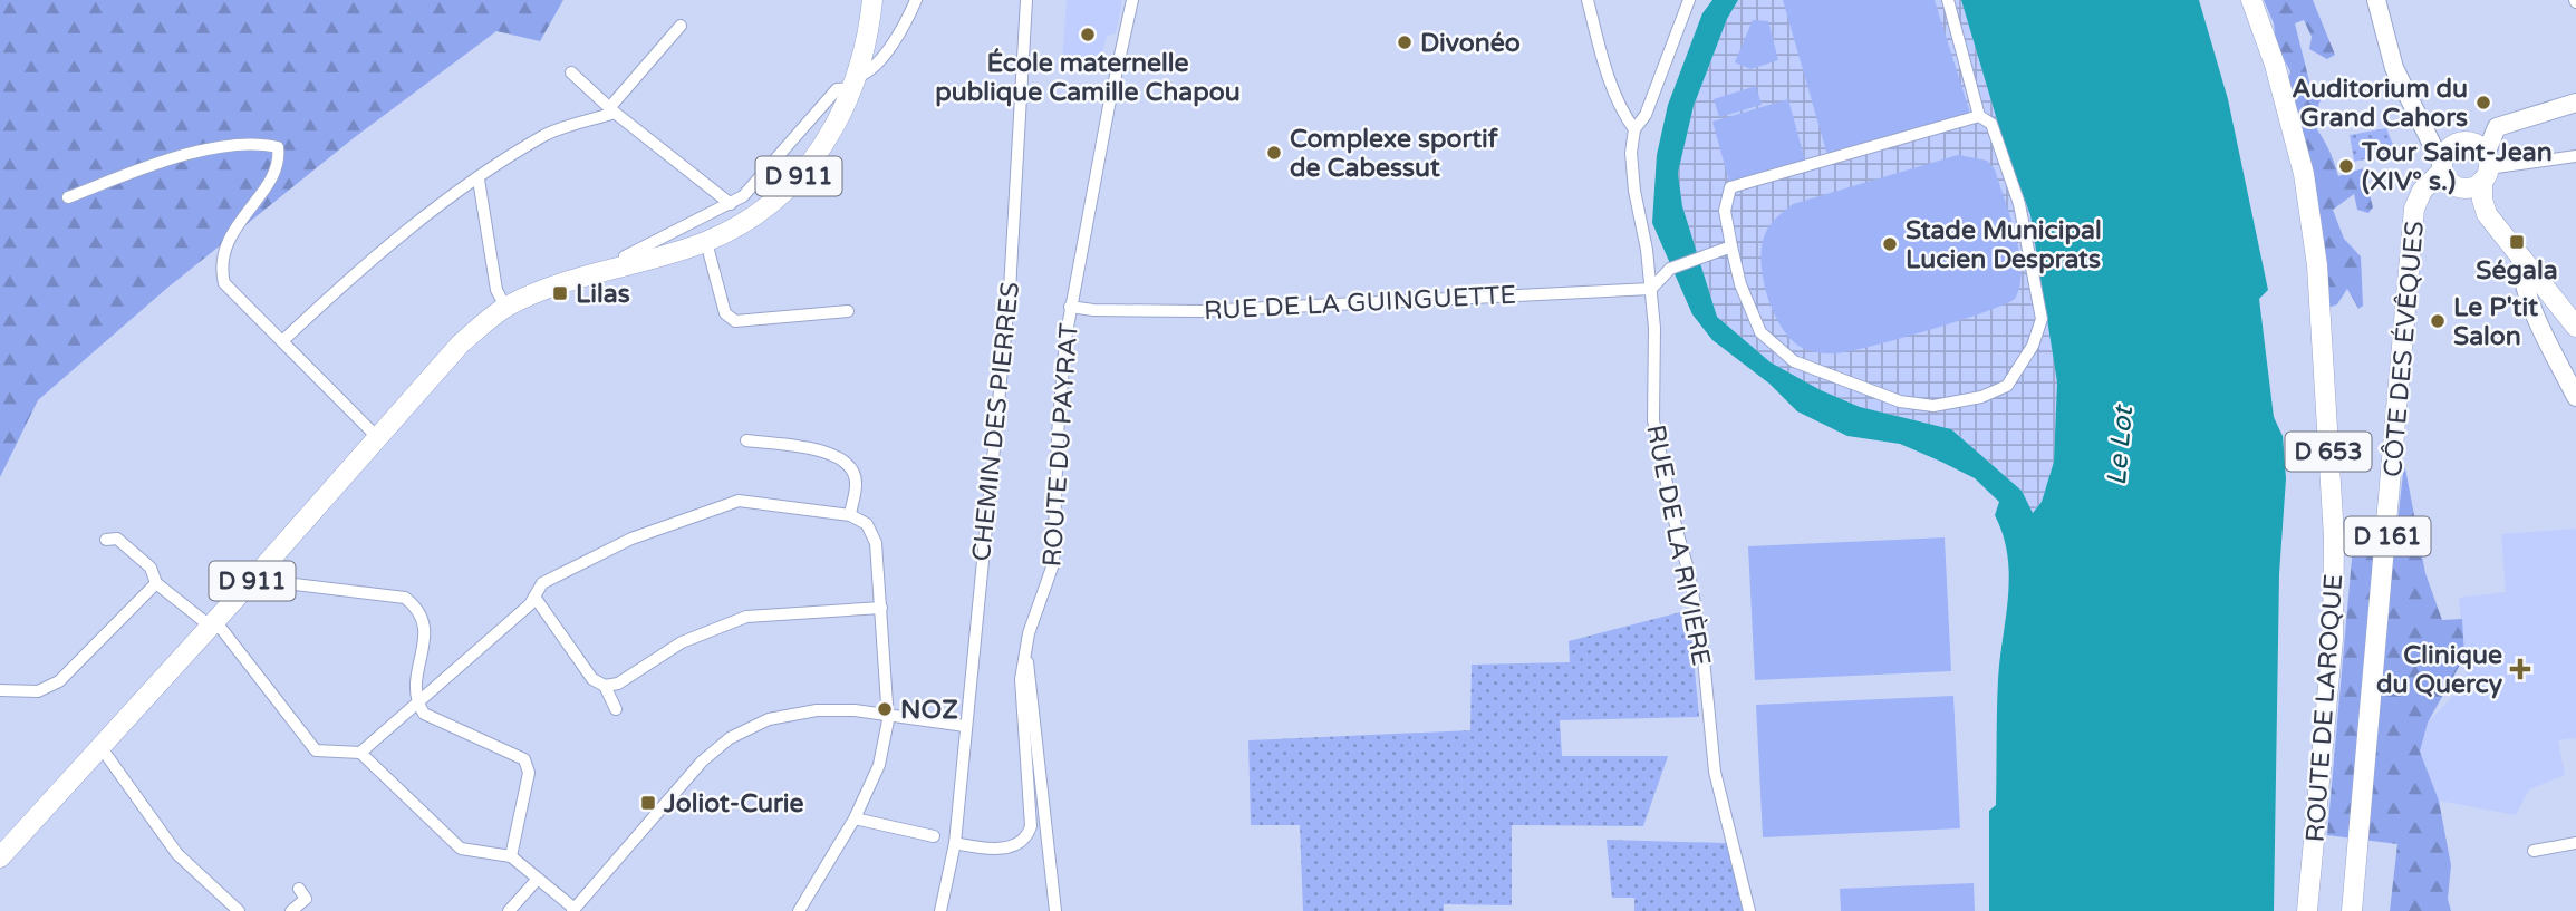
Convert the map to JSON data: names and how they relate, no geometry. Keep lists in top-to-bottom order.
{
  "streets": {
    "main road": [
      "D 911",
      "CÔTE DES ÉVÊQUES",
      "D 653",
      "D 161",
      "ROUTE DE LAROQUE"
    ],
    "street": [
      "RUE DE LA GUINGUETTE",
      "CHEMIN DES PIERRES",
      "ROUTE DU PAYRAT",
      "RUE DE LA RIVIÈRE"
    ]
  },
  "crossings": [
    ["RUE DE LA GUINGUETTE", "ROUTE DU PAYRAT"],
    ["RUE DE LA GUINGUETTE", "RUE DE LA RIVIÈRE"],
    ["CHEMIN DES PIERRES", "ROUTE DU PAYRAT"]
  ],
  "water": ["Le Lot"],
  "places": {
    "other": [
      "École maternelle publique Camille Chapou",
      "Divonéo",
      "Auditorium du Grand Cahors",
      "Complexe sportif de Cabessut",
      "Tour Saint-Jean (XIV° s.)",
      "Stade Municipal Lucien Desprats",
      "Le P'tit Salon",
      "NOZ"
    ],
    "transit": ["Ségala", "Lilas", "Joliot-Curie"],
    "health": ["Clinique du Quercy"]
  }
}
